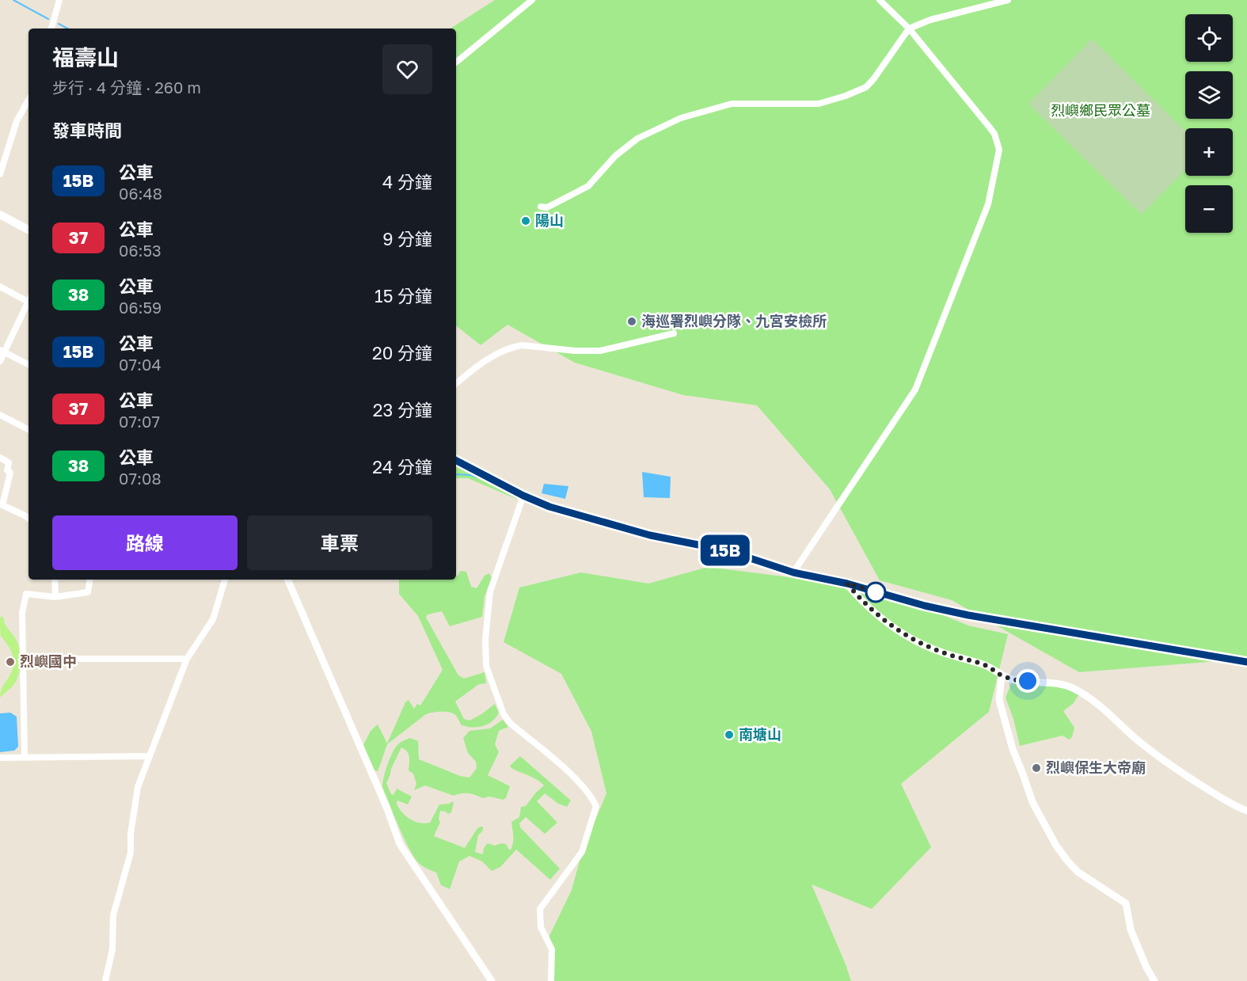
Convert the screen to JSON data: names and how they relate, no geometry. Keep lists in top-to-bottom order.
{
  "parks": ["烈嶼鄉民眾公墓"],
  "places": [
    "陽山",
    "海巡署烈嶼分隊、九宮安檢所",
    "烈嶼國中",
    "南塘山",
    "烈嶼保生大帝廟"
  ],
  "lines": ["bus line 15B"],
  "page": {
    "on_map": "15B",
    "map_buttons": ["+", "−"],
    "heading": [
      ["福壽山", "步行 · 4 分鐘 · 260 m"],
      "發車時間"
    ],
    "list": [
      {
        "mark": "15B",
        "name": "公車",
        "note": "06:48",
        "value": "4 分鐘"
      },
      {
        "mark": "37",
        "name": "公車",
        "note": "06:53",
        "value": "9 分鐘"
      },
      {
        "mark": "38",
        "name": "公車",
        "note": "06:59",
        "value": "15 分鐘"
      },
      {
        "mark": "15B",
        "name": "公車",
        "note": "07:04",
        "value": "20 分鐘"
      },
      {
        "mark": "37",
        "name": "公車",
        "note": "07:07",
        "value": "23 分鐘"
      },
      {
        "mark": "38",
        "name": "公車",
        "note": "07:08",
        "value": "24 分鐘"
      }
    ],
    "buttons": ["路線", "車票"]
  }
}
